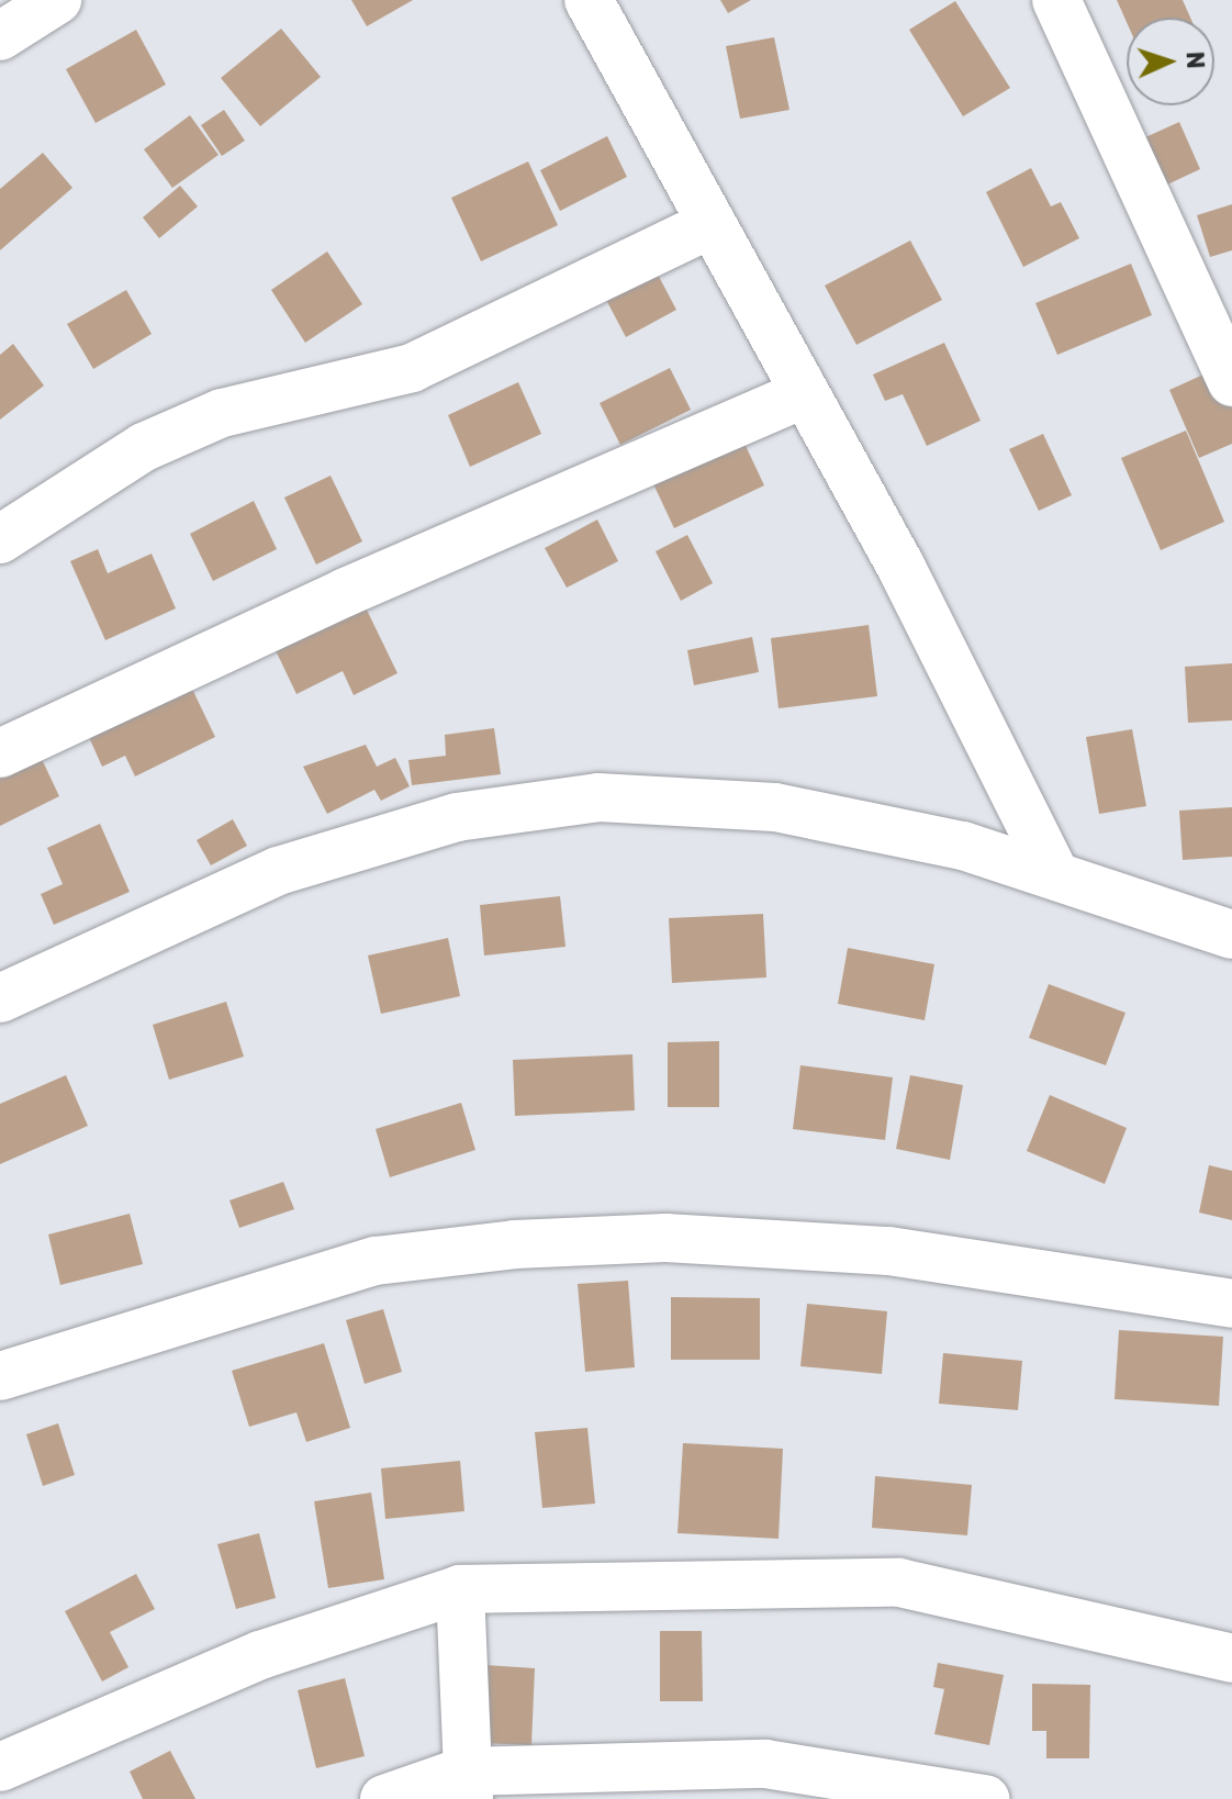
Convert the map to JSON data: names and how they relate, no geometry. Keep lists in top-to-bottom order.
{
  "north": "right"
}
